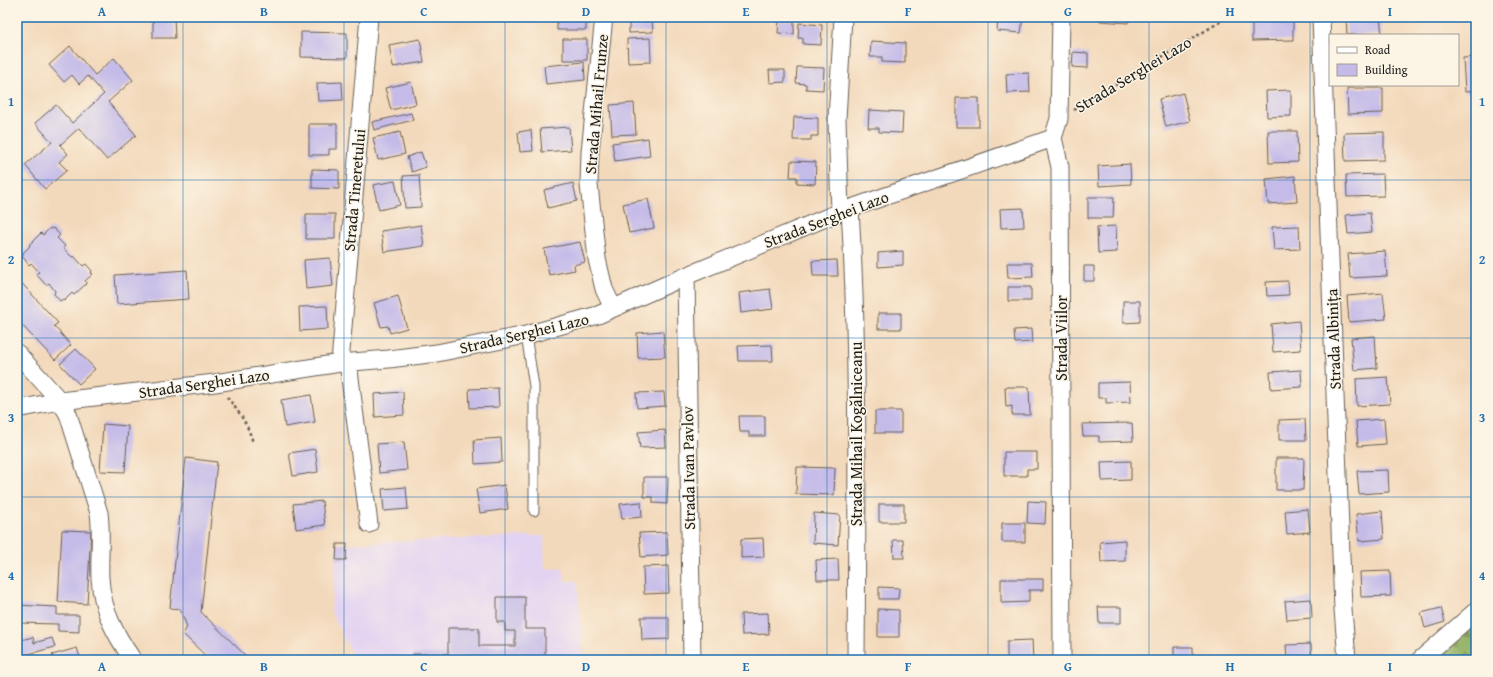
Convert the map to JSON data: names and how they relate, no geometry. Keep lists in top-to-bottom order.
{
  "streets": {
    "street": [
      "Strada Serghei Lazo",
      "Strada Mihail Frunze",
      "Strada Tineretului",
      "Strada Viilor",
      "Strada Albinița",
      "Strada Mihail Kogălniceanu",
      "Strada Ivan Pavlov"
    ]
  },
  "crossings": [
    ["Strada Serghei Lazo", "Strada Mihail Frunze"],
    ["Strada Serghei Lazo", "Strada Tineretului"],
    ["Strada Serghei Lazo", "Strada Viilor"],
    ["Strada Serghei Lazo", "Strada Mihail Kogălniceanu"],
    ["Strada Serghei Lazo", "Strada Ivan Pavlov"]
  ],
  "legend": ["Road", "Building"],
  "grid": {
    "columns": [
      "A",
      "B",
      "C",
      "D",
      "E",
      "F",
      "G",
      "H",
      "I"
    ],
    "rows": [
      "1",
      "2",
      "3",
      "4"
    ]
  }
}
